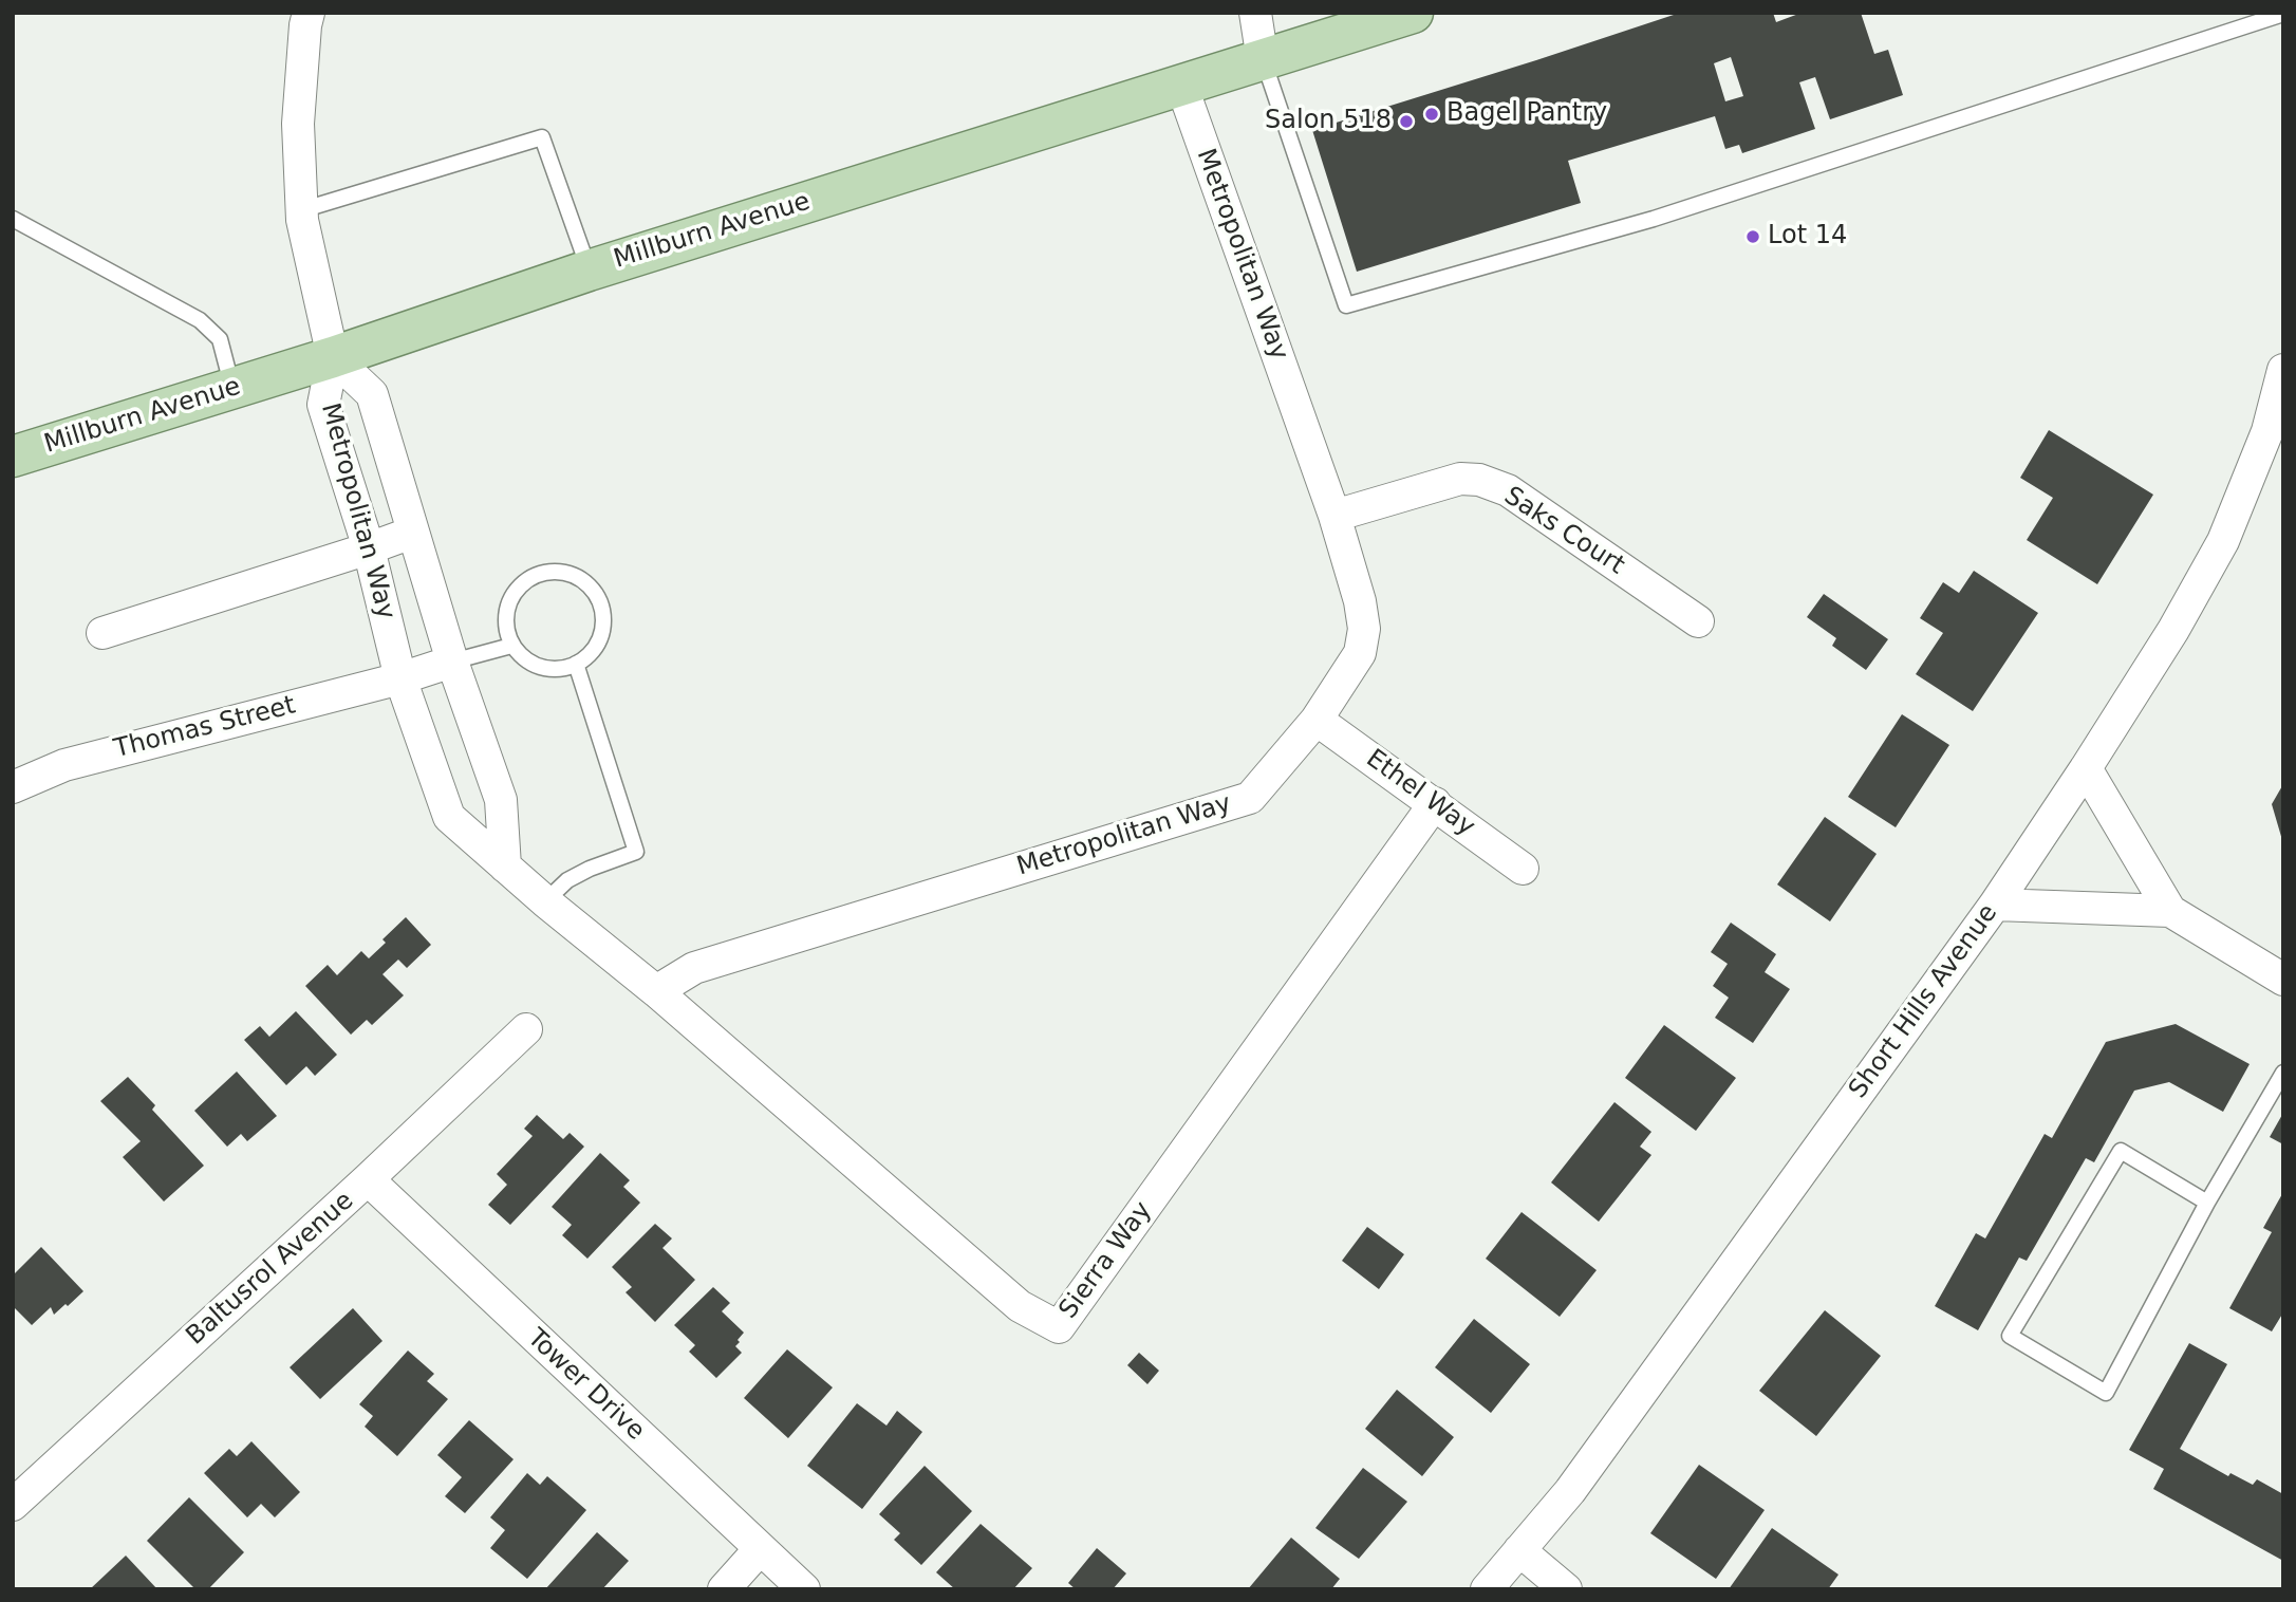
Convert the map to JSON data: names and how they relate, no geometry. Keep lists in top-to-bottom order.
{
  "streets": {
    "main road": ["Millburn Avenue"],
    "street": [
      "Metropolitan Way",
      "Saks Court",
      "Thomas Street",
      "Ethel Way",
      "Short Hills Avenue",
      "Sierra Way",
      "Baltusrol Avenue",
      "Tower Drive"
    ]
  },
  "crossings": [
    ["Millburn Avenue", "Metropolitan Way"],
    ["Metropolitan Way", "Saks Court"],
    ["Metropolitan Way", "Thomas Street"],
    ["Metropolitan Way", "Ethel Way"],
    ["Metropolitan Way", "Sierra Way"],
    ["Ethel Way", "Sierra Way"],
    ["Baltusrol Avenue", "Tower Drive"]
  ],
  "places": ["Bagel Pantry", "Salon 518", "Lot 14"]
}
